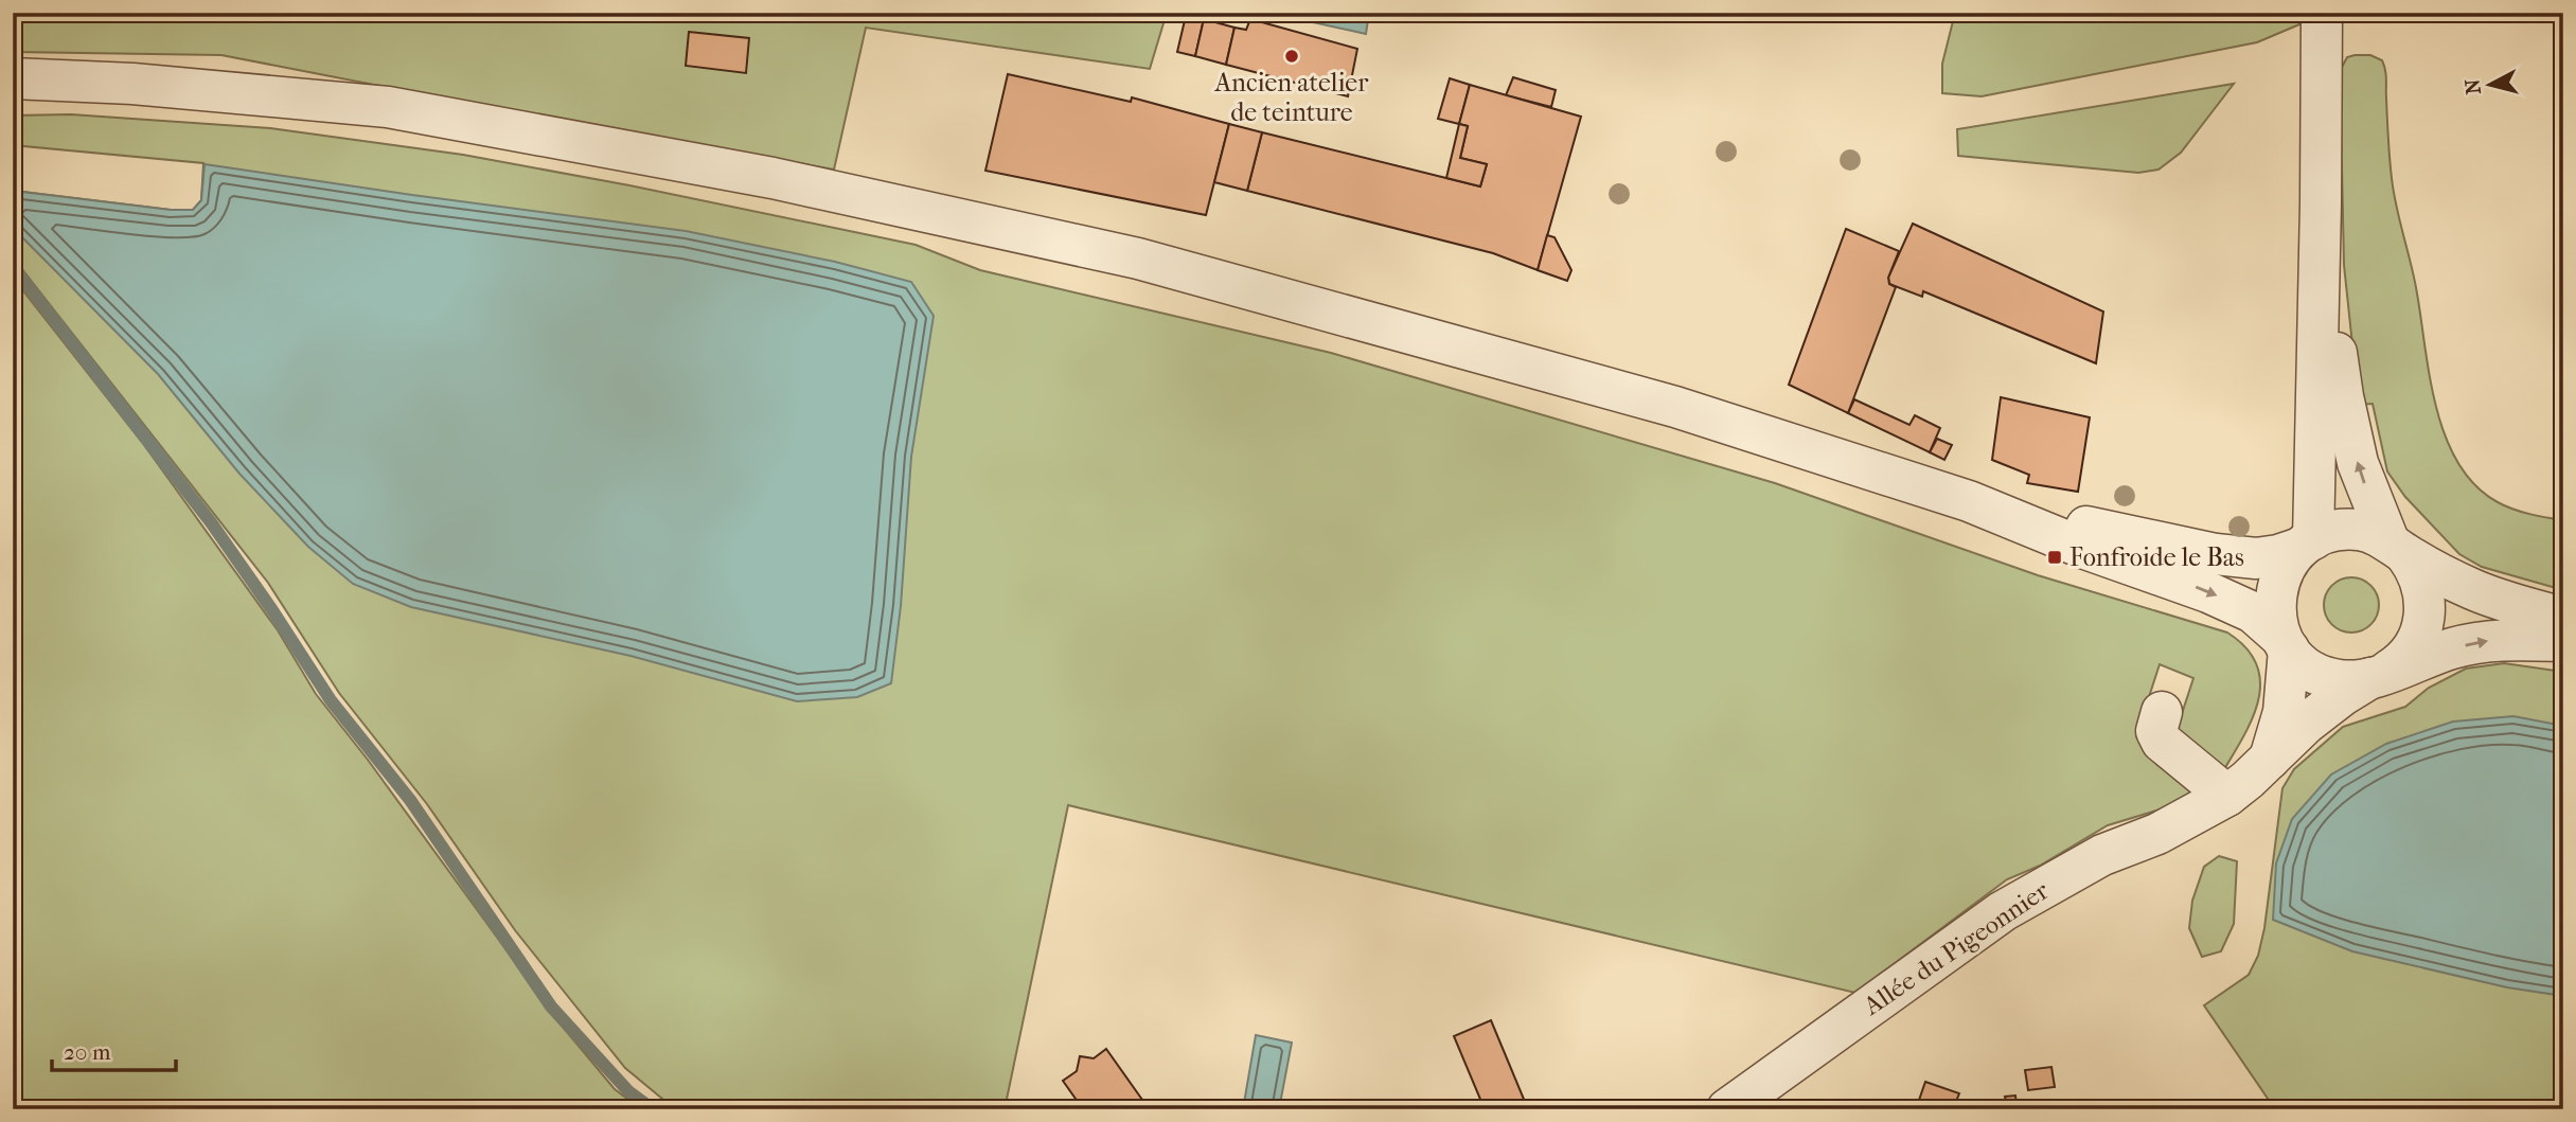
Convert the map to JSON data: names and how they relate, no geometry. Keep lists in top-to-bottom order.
{
  "streets": {
    "street": ["Allée du Pigeonnier"]
  },
  "places": {
    "other": ["Ancien atelier de teinture"],
    "transit": ["Fonfroide le Bas"]
  },
  "scale_bar": "20 m",
  "north": "left"
}
